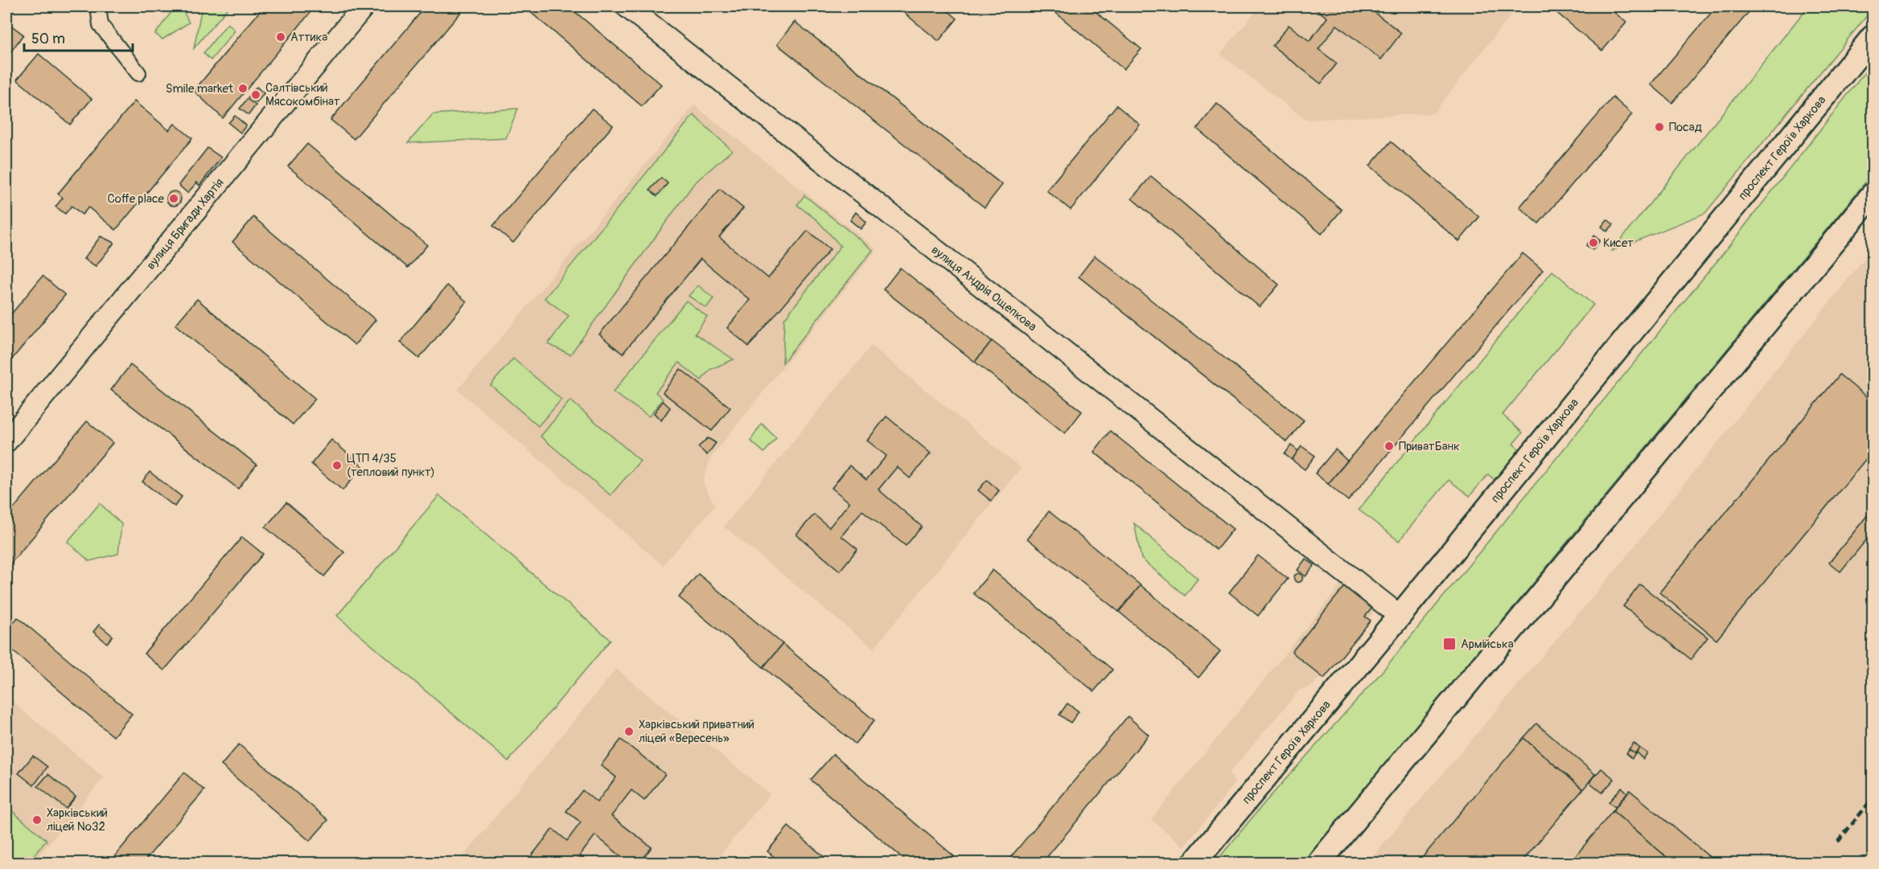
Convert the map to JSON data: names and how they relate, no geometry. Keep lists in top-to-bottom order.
{
  "streets": {
    "main road": ["проспект Героїв Харкова"],
    "street": ["вулиця Бригади Хартія", "вулиця Андрія Ощепкова"]
  },
  "crossings": [
    ["проспект Героїв Харкова", "вулиця Андрія Ощепкова"]
  ],
  "places": {
    "other": [
      "Аттика",
      "Smile market",
      "Салтівський Мясокомбінат",
      "Посад",
      "Coffe place",
      "Кисет",
      "ПриватБанк",
      "ЦТП 4/35 (тепловий пункт)",
      "Харківський приватний ліцей «Вересень»",
      "Харківський ліцей №32"
    ],
    "transit": ["Армійська"]
  },
  "scale_bar": "50 m"
}
